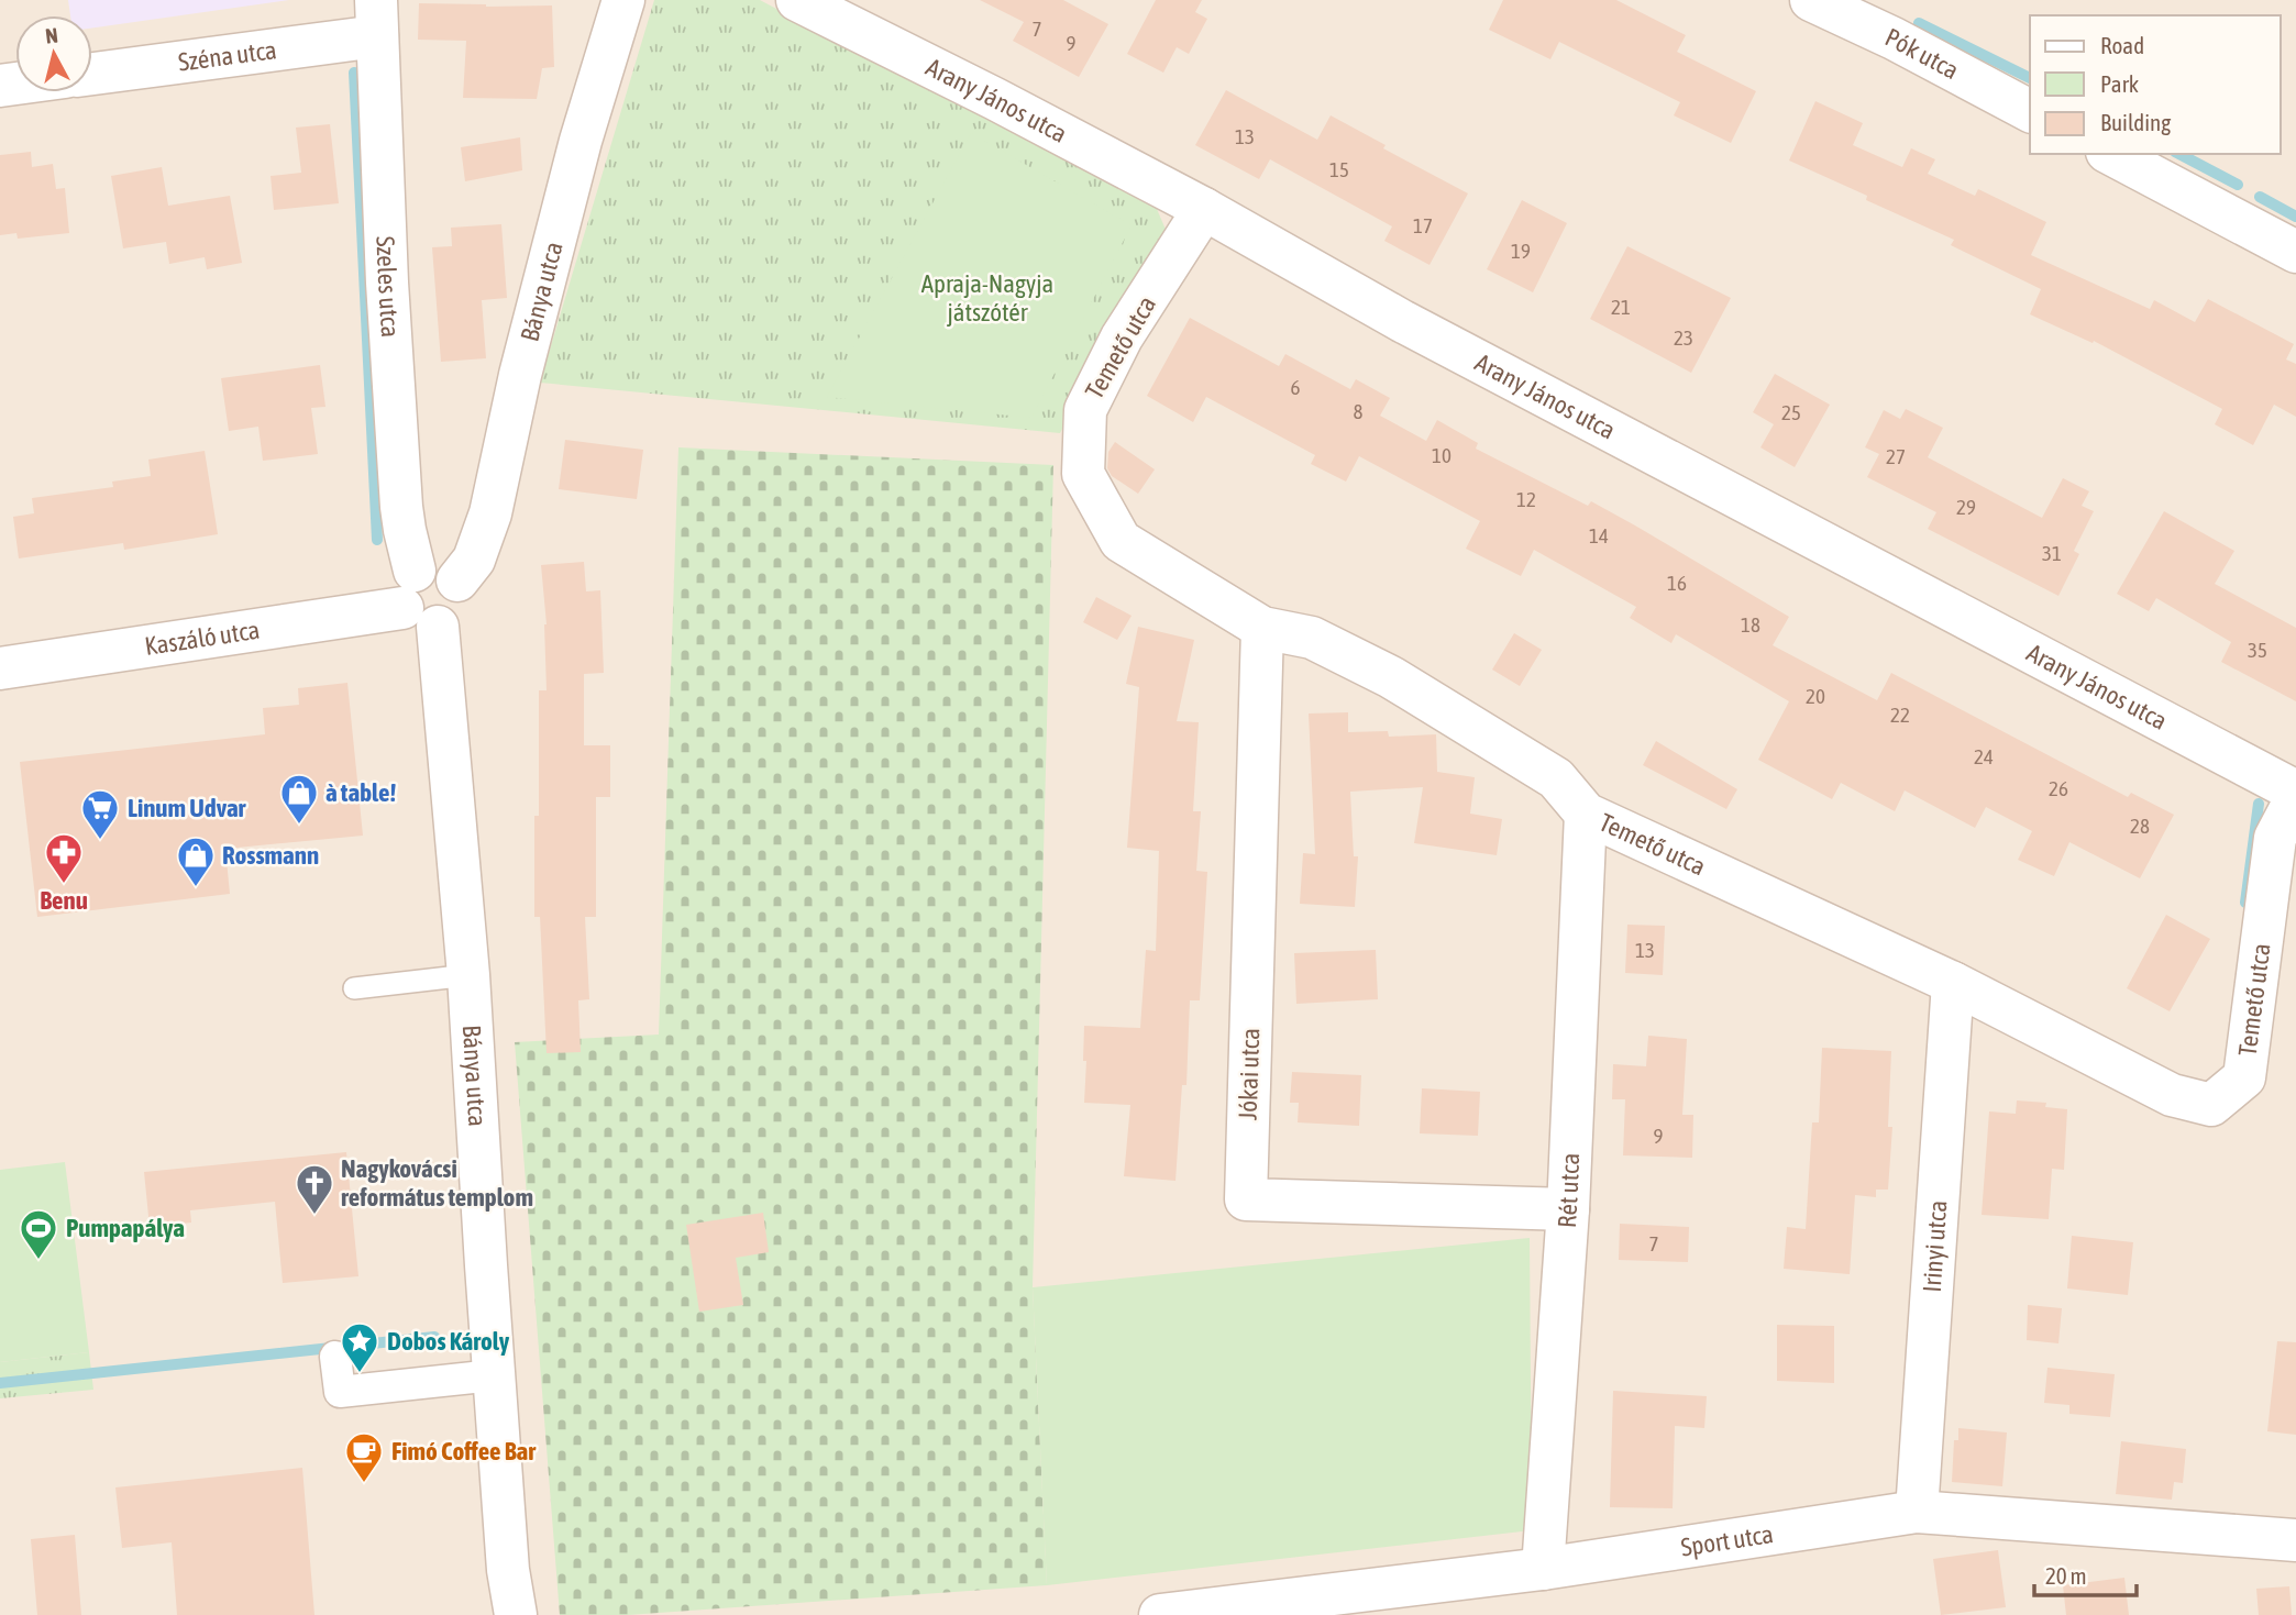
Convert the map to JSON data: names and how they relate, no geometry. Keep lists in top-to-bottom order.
{
  "streets": {
    "street": [
      "Pók utca",
      "Széna utca",
      "Arany János utca",
      "Szeles utca",
      "Bánya utca",
      "Temető utca",
      "Kaszáló utca",
      "Jókai utca",
      "Rét utca",
      "Irinyi utca",
      "Sport utca"
    ]
  },
  "crossings": [
    ["Széna utca", "Szeles utca"],
    ["Arany János utca", "Temető utca"],
    ["Szeles utca", "Bánya utca"],
    ["Szeles utca", "Kaszáló utca"],
    ["Bánya utca", "Kaszáló utca"],
    ["Temető utca", "Jókai utca"],
    ["Temető utca", "Rét utca"],
    ["Temető utca", "Irinyi utca"],
    ["Jókai utca", "Rét utca"],
    ["Rét utca", "Sport utca"],
    ["Irinyi utca", "Sport utca"]
  ],
  "parks": ["Apraja-Nagyja játszótér"],
  "places": {
    "shop": ["à table!", "Rossmann"],
    "supermarket": ["Linum Udvar"],
    "pharmacy": ["Benu"],
    "church": ["Nagykovácsi református templom"],
    "sports": ["Pumpapálya"],
    "place": ["Dobos Károly"],
    "cafe": ["Fimó Coffee Bar"]
  },
  "house_numbers": [
    "7",
    "9",
    "13",
    "15",
    "17",
    "19",
    "21",
    "23",
    "6",
    "8",
    "25",
    "10",
    "27",
    "12",
    "29",
    "14",
    "31",
    "16",
    "18",
    "35",
    "20",
    "22",
    "24",
    "26",
    "28",
    "13",
    "9",
    "7"
  ],
  "legend": ["Road", "Park", "Building"],
  "scale_bar": "20 m",
  "north": "top"
}
